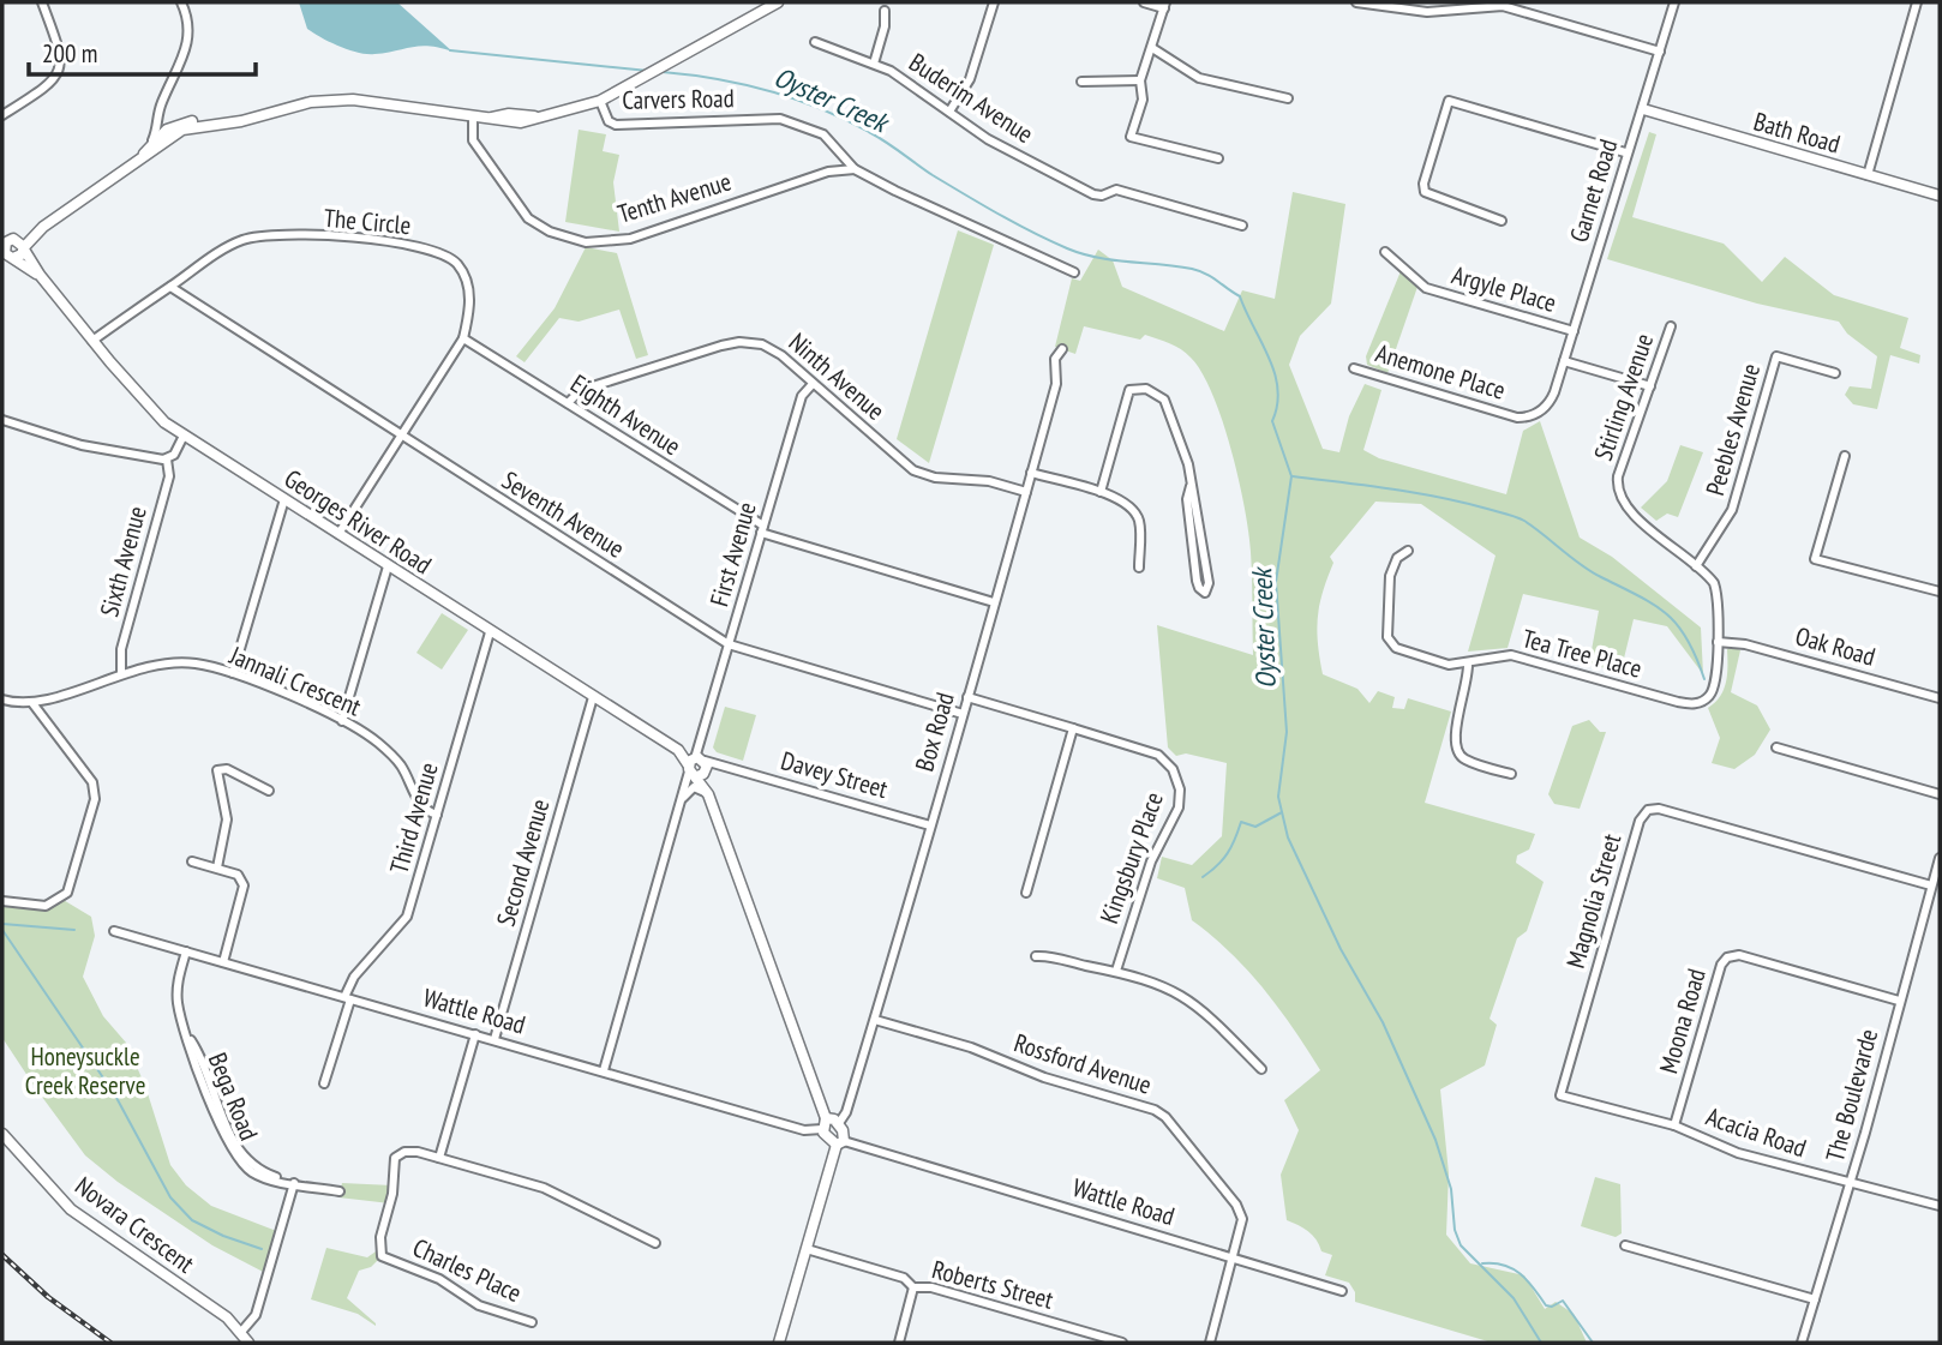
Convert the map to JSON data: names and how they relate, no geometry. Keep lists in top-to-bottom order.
{
  "streets": {
    "street": [
      "Buderim Avenue",
      "Carvers Road",
      "Bath Road",
      "Garnet Road",
      "Tenth Avenue",
      "The Circle",
      "Argyle Place",
      "Anemone Place",
      "Ninth Avenue",
      "Stirling Avenue",
      "Eighth Avenue",
      "Peebles Avenue",
      "Seventh Avenue",
      "Georges River Road",
      "First Avenue",
      "Sixth Avenue",
      "Oak Road",
      "Tea Tree Place",
      "Jannali Crescent",
      "Box Road",
      "Davey Street",
      "Third Avenue",
      "Kingsbury Place",
      "Second Avenue",
      "Magnolia Street",
      "Wattle Road",
      "Moona Road",
      "Rossford Avenue",
      "The Boulevarde",
      "Bega Road",
      "Acacia Road",
      "Novara Crescent",
      "Charles Place",
      "Roberts Street"
    ]
  },
  "crossings": [
    ["Carvers Road", "Tenth Avenue"],
    ["Carvers Road", "Georges River Road"],
    ["Bath Road", "Garnet Road"],
    ["Garnet Road", "Argyle Place"],
    ["Garnet Road", "Anemone Place"],
    ["The Circle", "Eighth Avenue"],
    ["The Circle", "Seventh Avenue"],
    ["The Circle", "Georges River Road"],
    ["Ninth Avenue", "Eighth Avenue"],
    ["Ninth Avenue", "First Avenue"],
    ["Ninth Avenue", "Box Road"],
    ["Stirling Avenue", "Peebles Avenue"],
    ["Stirling Avenue", "Oak Road"],
    ["Stirling Avenue", "Tea Tree Place"],
    ["Eighth Avenue", "First Avenue"],
    ["Eighth Avenue", "Box Road"],
    ["Seventh Avenue", "First Avenue"],
    ["Seventh Avenue", "Box Road"],
    ["Georges River Road", "First Avenue"],
    ["Georges River Road", "Davey Street"],
    ["Georges River Road", "Third Avenue"],
    ["Georges River Road", "Second Avenue"],
    ["First Avenue", "Davey Street"],
    ["First Avenue", "Wattle Road"],
    ["Sixth Avenue", "Jannali Crescent"],
    ["Oak Road", "Tea Tree Place"],
    ["Jannali Crescent", "Third Avenue"],
    ["Box Road", "Davey Street"],
    ["Box Road", "Rossford Avenue"],
    ["Third Avenue", "Wattle Road"],
    ["Second Avenue", "Wattle Road"],
    ["Magnolia Street", "The Boulevarde"],
    ["Magnolia Street", "Acacia Road"],
    ["Wattle Road", "Rossford Avenue"],
    ["Wattle Road", "Bega Road"],
    ["Moona Road", "The Boulevarde"],
    ["Moona Road", "Acacia Road"],
    ["The Boulevarde", "Acacia Road"]
  ],
  "water": ["Oyster Creek"],
  "parks": ["Honeysuckle Creek Reserve"],
  "scale_bar": "200 m"
}
